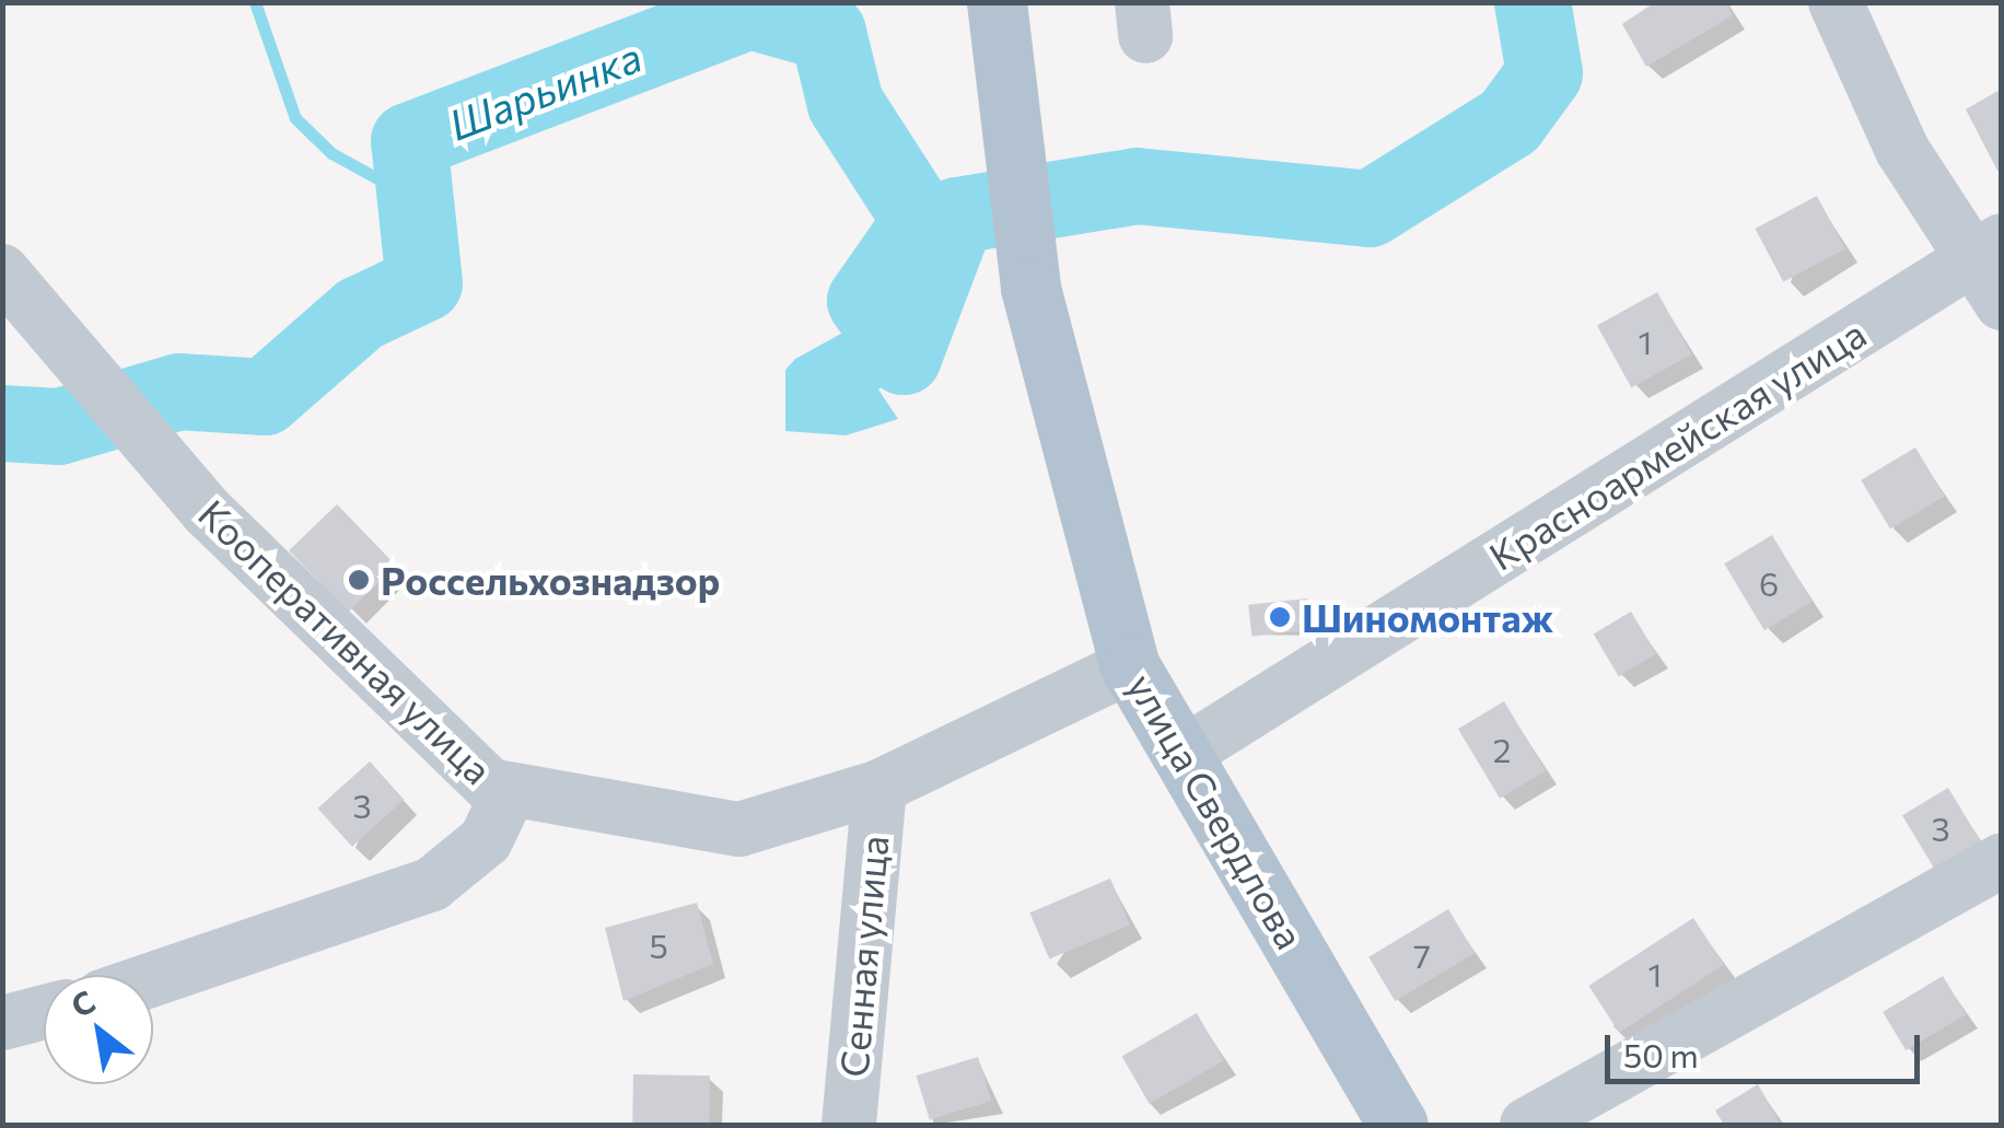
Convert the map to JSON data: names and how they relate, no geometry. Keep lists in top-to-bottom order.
{
  "streets": {
    "main road": ["улица Свердлова"],
    "street": ["Красноармейская улица", "Кооперативная улица", "Сенная улица"]
  },
  "crossings": [
    ["Красноармейская улица", "улица Свердлова"],
    ["Кооперативная улица", "Сенная улица"]
  ],
  "water": ["Шарьинка"],
  "places": ["Россельхознадзор", "Шиномонтаж"],
  "house_numbers": [
    "1",
    "6",
    "2",
    "3",
    "3",
    "5",
    "7",
    "1"
  ],
  "scale_bar": "50 m",
  "north": "top left"
}
